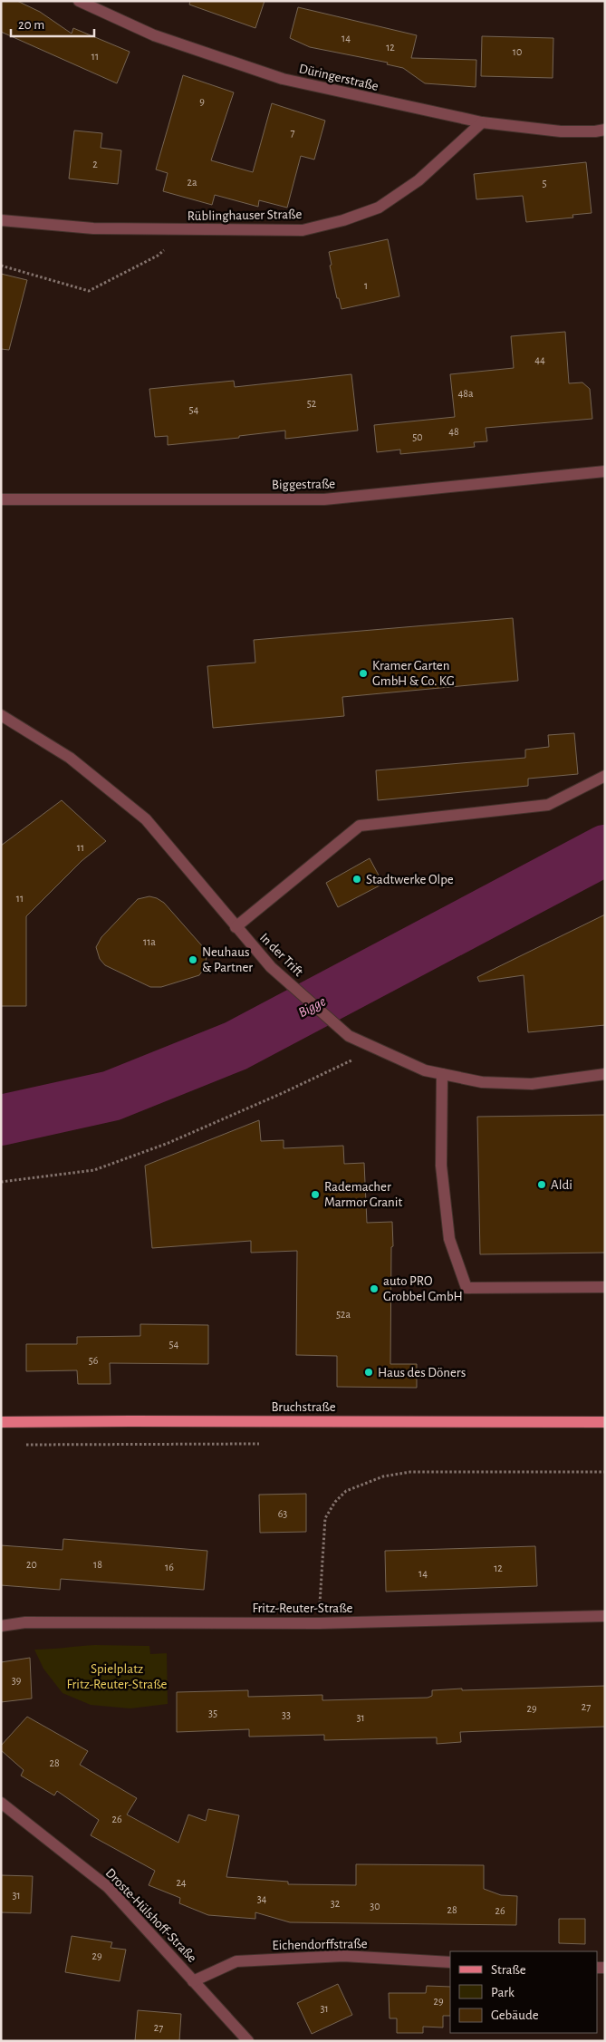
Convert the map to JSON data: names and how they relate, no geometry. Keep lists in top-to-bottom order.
{
  "streets": {
    "main road": ["Bruchstraße"],
    "street": [
      "Düringerstraße",
      "Rüblinghauser Straße",
      "Biggestraße",
      "In der Trift",
      "Fritz-Reuter-Straße",
      "Droste-Hülshoff-Straße",
      "Eichendorffstraße"
    ]
  },
  "crossings": [
    ["Düringerstraße", "Rüblinghauser Straße"],
    ["Droste-Hülshoff-Straße", "Eichendorffstraße"]
  ],
  "water": ["Bigge"],
  "parks": ["Spielplatz Fritz-Reuter-Straße"],
  "places": [
    "Kramer Garten GmbH & Co. KG",
    "Stadtwerke Olpe",
    "Neuhaus & Partner",
    "Aldi",
    "Rademacher Marmor Granit",
    "auto PRO Grobbel GmbH",
    "Haus des Döners"
  ],
  "house_numbers": [
    "14",
    "12",
    "10",
    "11",
    "9",
    "7",
    "2",
    "2a",
    "5",
    "1",
    "44",
    "48a",
    "52",
    "54",
    "48",
    "50",
    "11",
    "11",
    "11a",
    "52a",
    "54",
    "56",
    "63",
    "20",
    "18",
    "16",
    "12",
    "14",
    "39",
    "27",
    "29",
    "35",
    "33",
    "31",
    "28",
    "26",
    "24",
    "31",
    "34",
    "32",
    "30",
    "28",
    "26",
    "29",
    "29",
    "31",
    "27"
  ],
  "legend": ["Straße", "Park", "Gebäude"],
  "scale_bar": "20 m"
}
